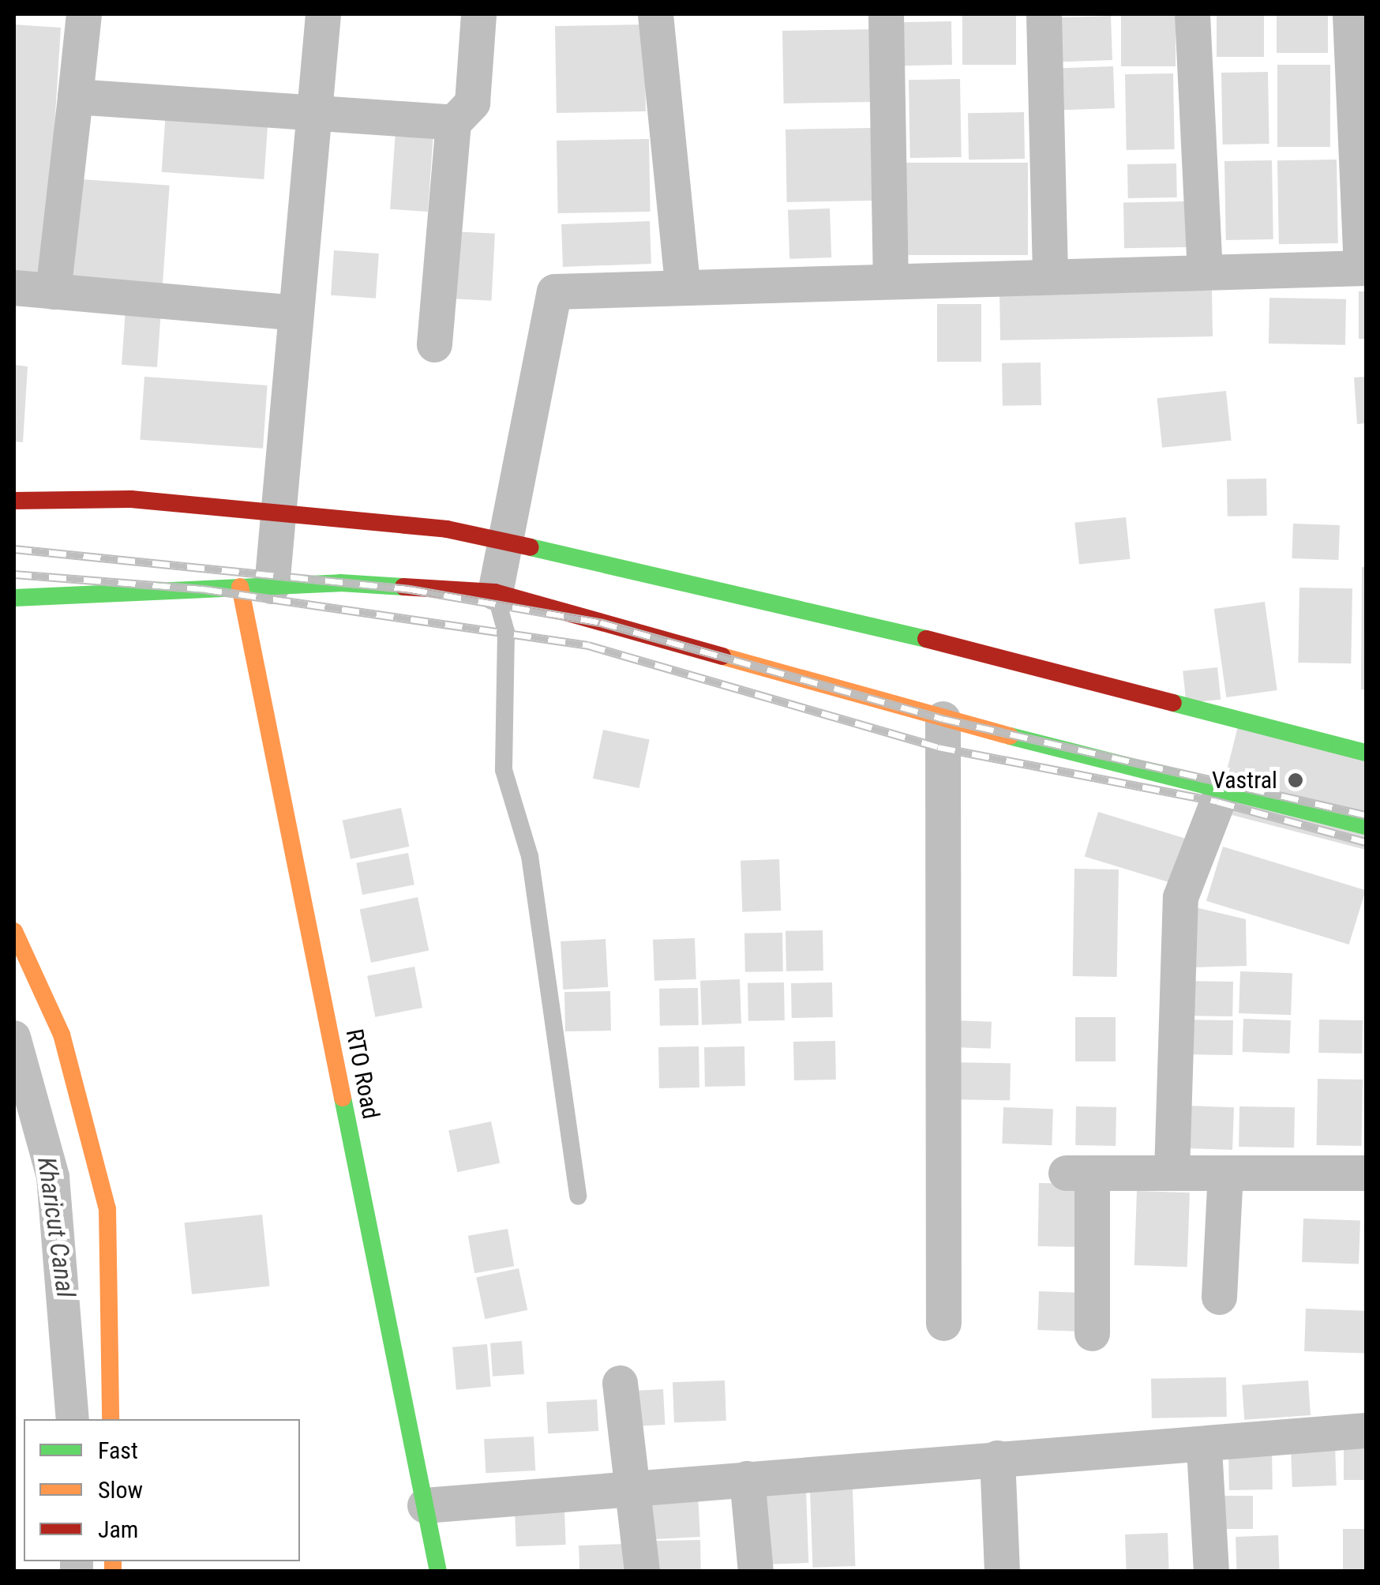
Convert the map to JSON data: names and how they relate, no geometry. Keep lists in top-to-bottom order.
{
  "streets": {
    "main road": ["RTO Road"]
  },
  "water": ["Kharicut Canal"],
  "places": ["Vastral"],
  "legend": ["Fast", "Slow", "Jam"]
}
